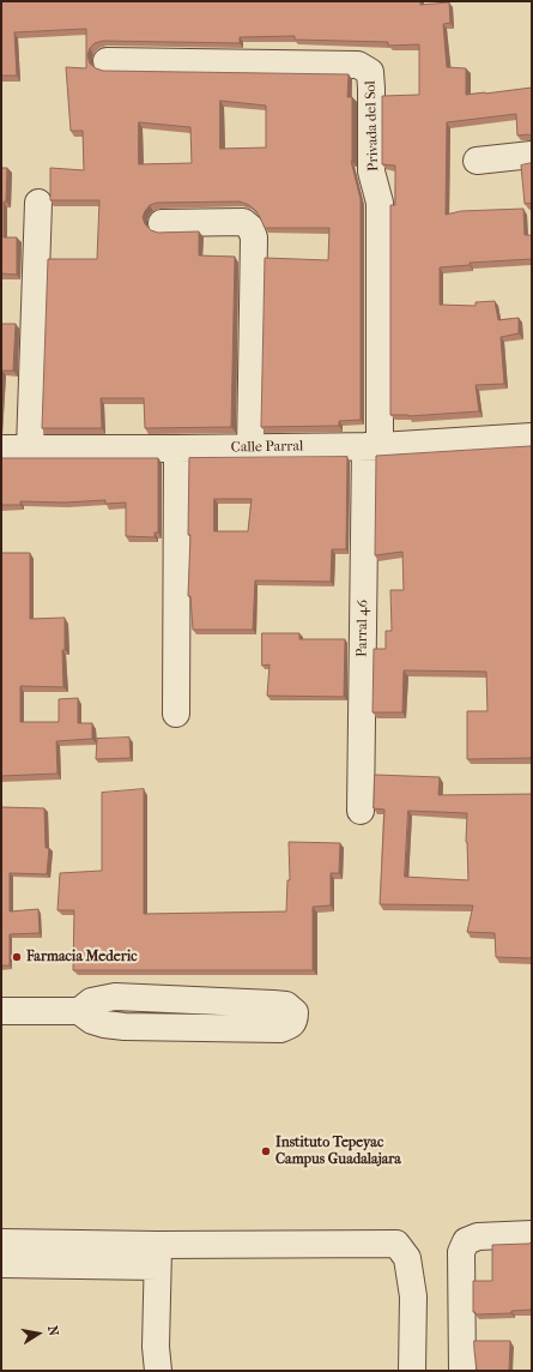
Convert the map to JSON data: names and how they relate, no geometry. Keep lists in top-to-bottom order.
{
  "streets": {
    "street": ["Privada del Sol", "Calle Parral", "Parral 46"]
  },
  "crossings": [
    ["Privada del Sol", "Calle Parral"],
    ["Privada del Sol", "Parral 46"],
    ["Calle Parral", "Parral 46"]
  ],
  "places": ["Farmacia Mederic", "Instituto Tepeyac Campus Guadalajara"],
  "north": "right"
}
